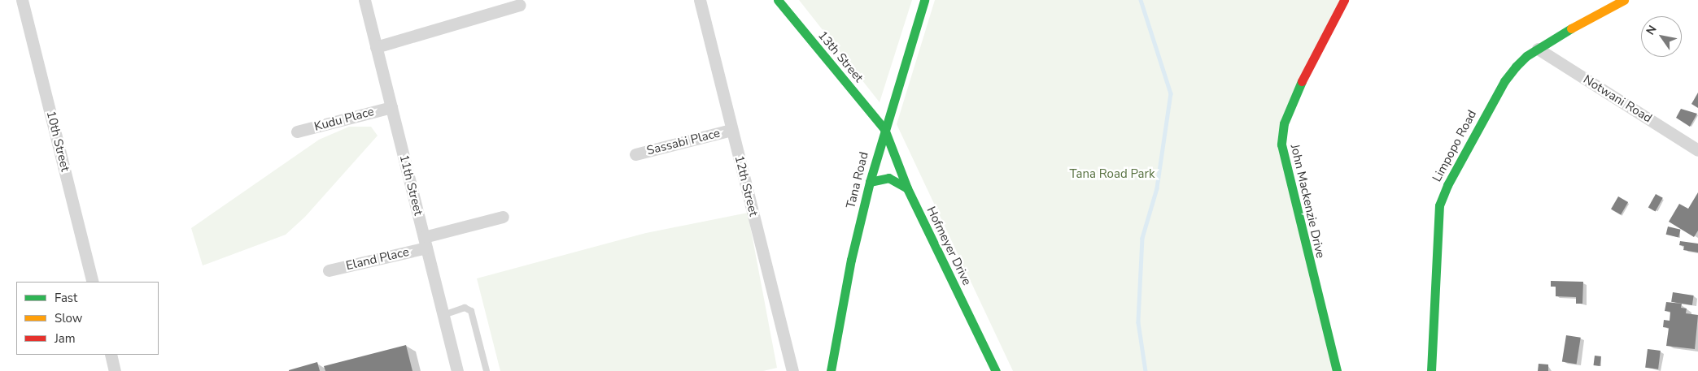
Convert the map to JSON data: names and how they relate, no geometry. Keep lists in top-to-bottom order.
{
  "streets": {
    "street": [
      "13th Street",
      "Notwani Road",
      "Kudu Place",
      "10th Street",
      "Sassabi Place",
      "Limpopo Road",
      "Tana Road",
      "11th Street",
      "12th Street",
      "John Mackenzie Drive",
      "Hofmeyer Drive",
      "Eland Place"
    ]
  },
  "crossings": [
    ["13th Street", "Tana Road"],
    ["13th Street", "Hofmeyer Drive"],
    ["Notwani Road", "Limpopo Road"],
    ["Kudu Place", "11th Street"],
    ["Sassabi Place", "12th Street"],
    ["Tana Road", "Hofmeyer Drive"],
    ["11th Street", "Eland Place"]
  ],
  "parks": ["Tana Road Park"],
  "legend": ["Fast", "Slow", "Jam"],
  "north": "top left"
}
